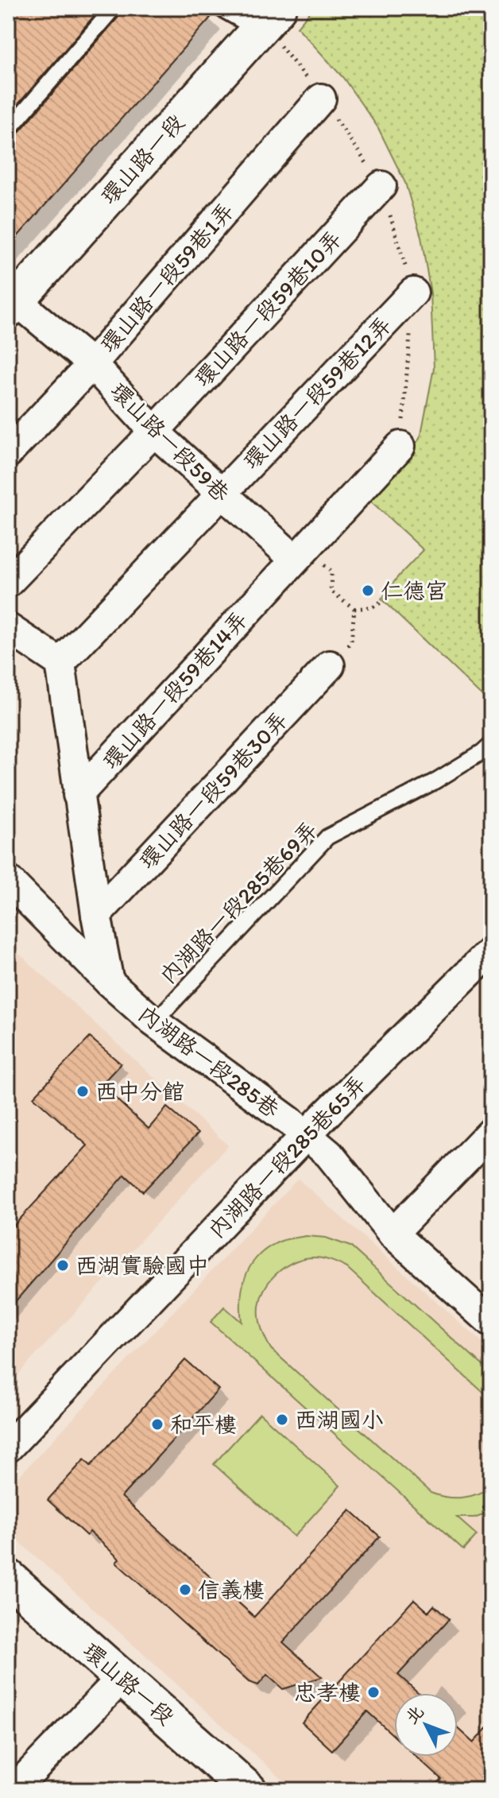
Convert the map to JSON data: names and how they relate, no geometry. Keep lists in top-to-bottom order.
{
  "streets": {
    "street": [
      "環山路一段",
      "環山路一段59巷1弄",
      "環山路一段59巷10弄",
      "環山路一段59巷12弄",
      "環山路一段59巷",
      "環山路一段59巷14弄",
      "環山路一段59巷30弄",
      "內湖路一段285巷",
      "內湖路一段285巷65弄"
    ],
    "lane": ["內湖路一段285巷69弄"]
  },
  "crossings": [
    ["環山路一段", "環山路一段59巷"],
    ["環山路一段59巷1弄", "環山路一段59巷"],
    ["環山路一段59巷10弄", "環山路一段59巷"],
    ["環山路一段59巷12弄", "環山路一段59巷"],
    ["環山路一段59巷", "環山路一段59巷14弄"],
    ["內湖路一段285巷69弄", "內湖路一段285巷"],
    ["內湖路一段285巷", "內湖路一段285巷65弄"]
  ],
  "places": [
    "仁德宮",
    "西中分館",
    "西湖實驗國中",
    "西湖國小",
    "和平樓",
    "信義樓",
    "忠孝樓"
  ],
  "north": "top left"
}
